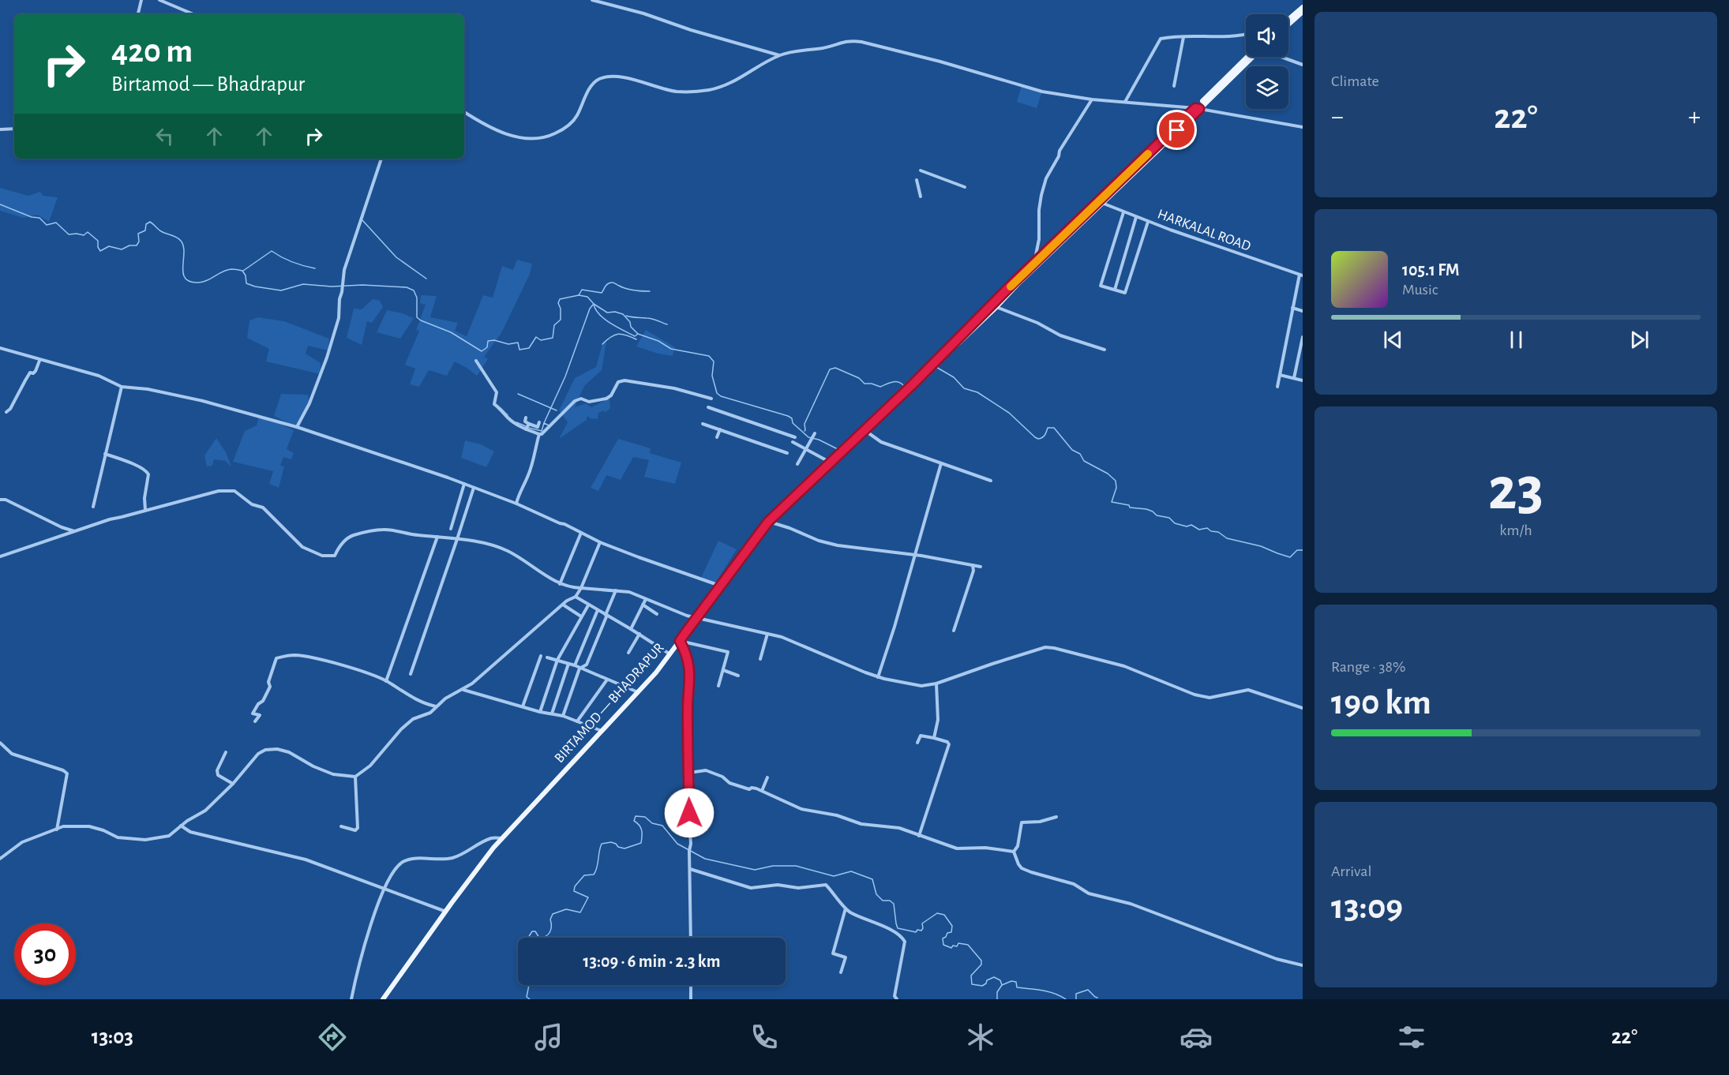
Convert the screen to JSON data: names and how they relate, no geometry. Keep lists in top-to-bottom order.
{
  "streets": {
    "main road": ["BIRTAMOD — BHADRAPUR"],
    "street": ["HARKALAL ROAD"]
  },
  "crossings": [
    ["HARKALAL ROAD", "BIRTAMOD — BHADRAPUR"]
  ],
  "page": {
    "tile": [
      "Climate",
      ["23", "km/h"],
      ["Range · 38%", "190 km"],
      ["Arrival", "13:09"]
    ],
    "turn": ["420 m", "Birtamod — Bhadrapur"],
    "heat": ["−", "22°", "+"],
    "song": ["105.1 FM", "Music"],
    "limit": "30",
    "trip": "13:09 · 6 min · 2.3 km",
    "tabs": ["13:03", "22°"]
  }
}
